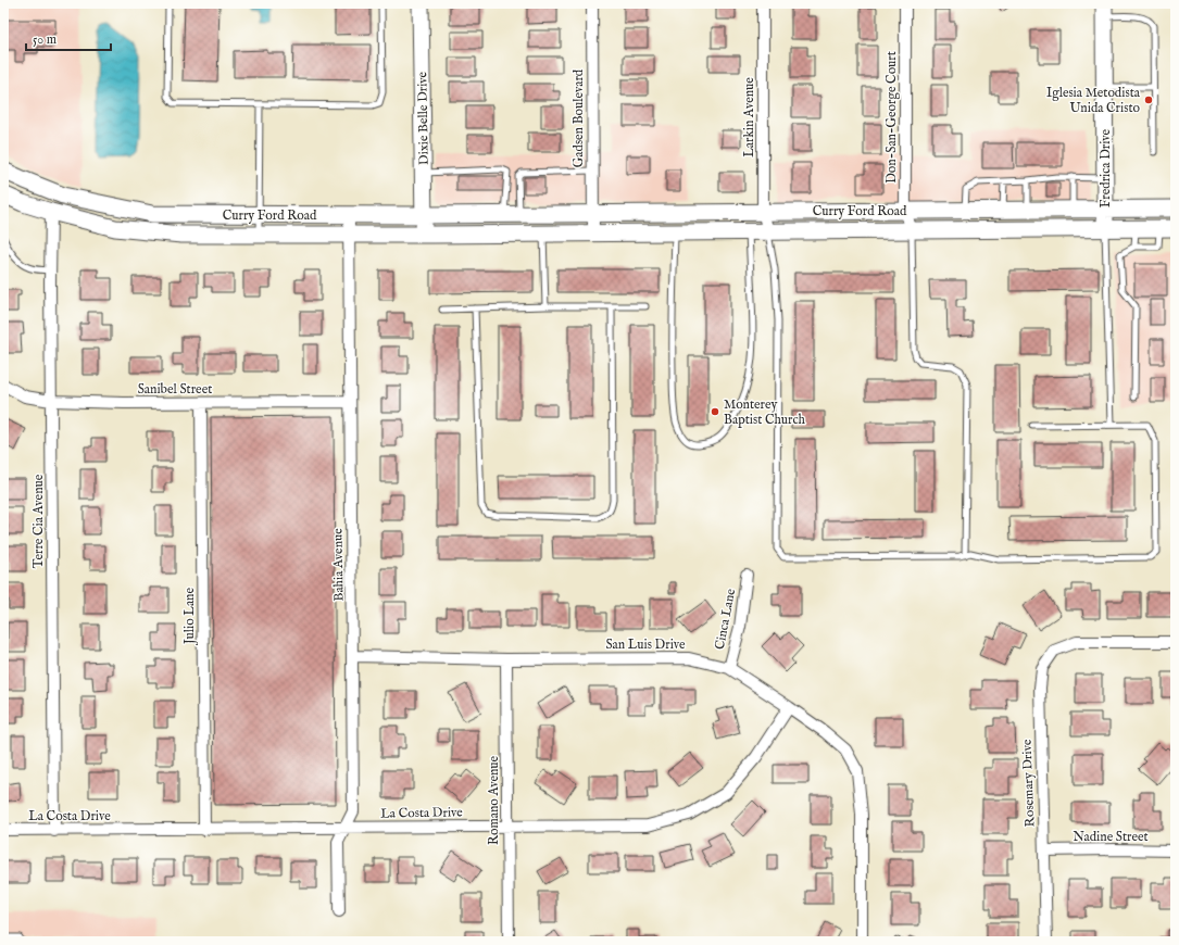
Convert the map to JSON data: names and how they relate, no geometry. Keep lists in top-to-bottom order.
{
  "streets": {
    "main road": ["Dixie Belle Drive", "Fredrica Drive", "Curry Ford Road"],
    "street": [
      "Larkin Avenue",
      "Don-San-George Court",
      "Gadsen Boulevard",
      "Sanibel Street",
      "Terre Cia Avenue",
      "Bahia Avenue",
      "Julio Lane",
      "Cinca Lane",
      "San Luis Drive",
      "Rosemary Drive",
      "Romano Avenue",
      "La Costa Drive",
      "Nadine Street"
    ]
  },
  "crossings": [
    ["Larkin Avenue", "Curry Ford Road"],
    ["Don-San-George Court", "Curry Ford Road"],
    ["Dixie Belle Drive", "Curry Ford Road"],
    ["Gadsen Boulevard", "Curry Ford Road"],
    ["Fredrica Drive", "Curry Ford Road"],
    ["Curry Ford Road", "Terre Cia Avenue"],
    ["Curry Ford Road", "Bahia Avenue"],
    ["Sanibel Street", "Terre Cia Avenue"],
    ["Sanibel Street", "Bahia Avenue"],
    ["Sanibel Street", "Julio Lane"],
    ["Terre Cia Avenue", "La Costa Drive"],
    ["Bahia Avenue", "San Luis Drive"],
    ["Bahia Avenue", "La Costa Drive"],
    ["Julio Lane", "La Costa Drive"],
    ["Cinca Lane", "San Luis Drive"],
    ["San Luis Drive", "Romano Avenue"],
    ["San Luis Drive", "La Costa Drive"],
    ["Rosemary Drive", "Nadine Street"],
    ["Romano Avenue", "La Costa Drive"]
  ],
  "places": ["Iglesia Metodista Unida Cristo", "Monterey Baptist Church"],
  "scale_bar": "50 m"
}
